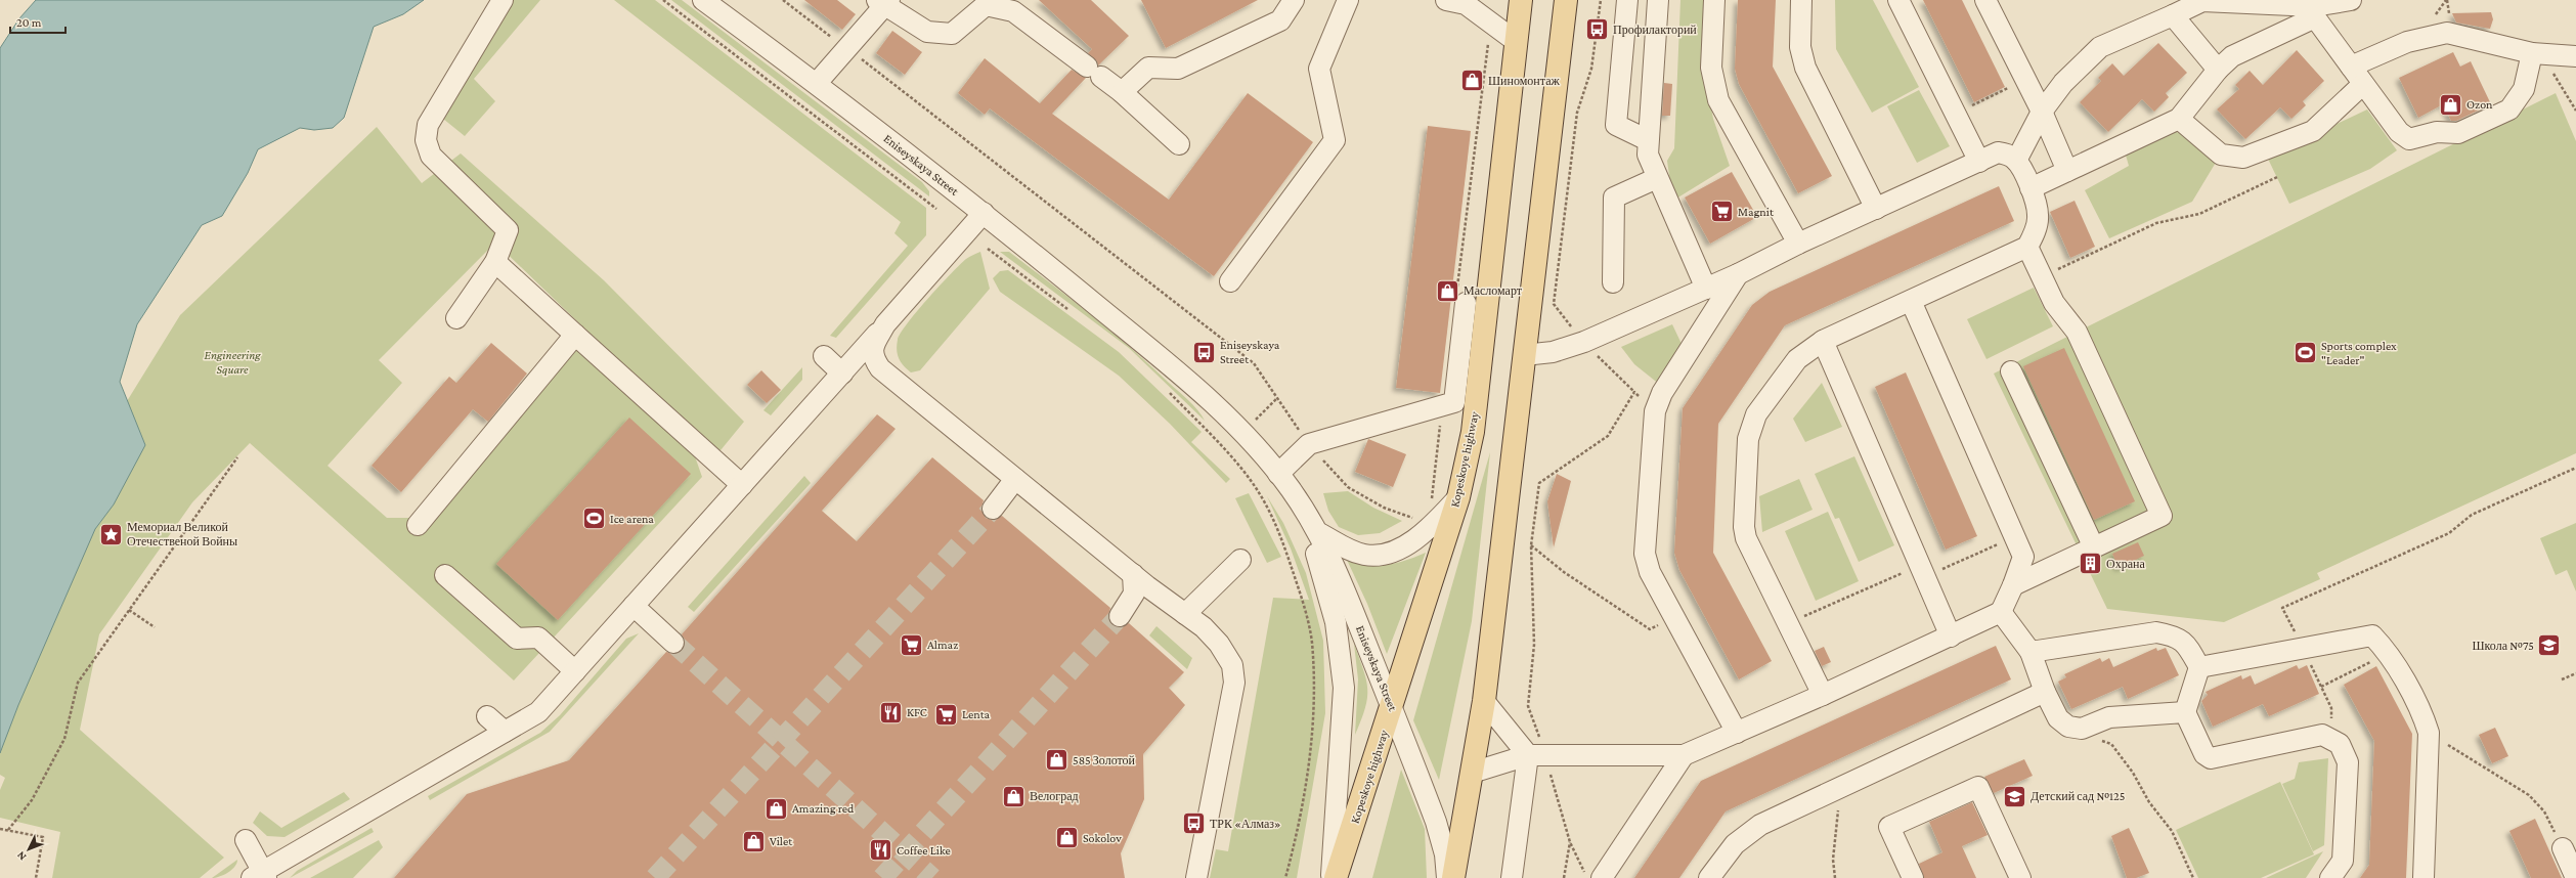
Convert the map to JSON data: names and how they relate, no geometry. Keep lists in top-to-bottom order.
{
  "streets": {
    "main road": ["Kopeskoye highway"],
    "street": ["Eniseyskaya Street"]
  },
  "crossings": [
    ["Eniseyskaya Street", "Kopeskoye highway"]
  ],
  "parks": ["Engineering Square"],
  "places": {
    "bus stop": ["Профилакторий", "Eniseyskaya Street", "ТРК «Алмаз»"],
    "shop": [
      "Шиномонтаж",
      "Ozon",
      "Масломарт",
      "585 Золотой",
      "Велоград",
      "Amazing red",
      "Sokolov",
      "Vilet"
    ],
    "supermarket": ["Magnit", "Almaz", "Lenta"],
    "sports": ["Sports complex \"Leader\"", "Ice arena"],
    "place": ["Мемориал Великой Отечественой Войны"],
    "building": ["Охрана"],
    "school or university": ["Школа №75", "Детский сад №125"],
    "restaurant": ["KFC", "Coffee Like"]
  },
  "scale_bar": "20 m",
  "north": "bottom left"
}
